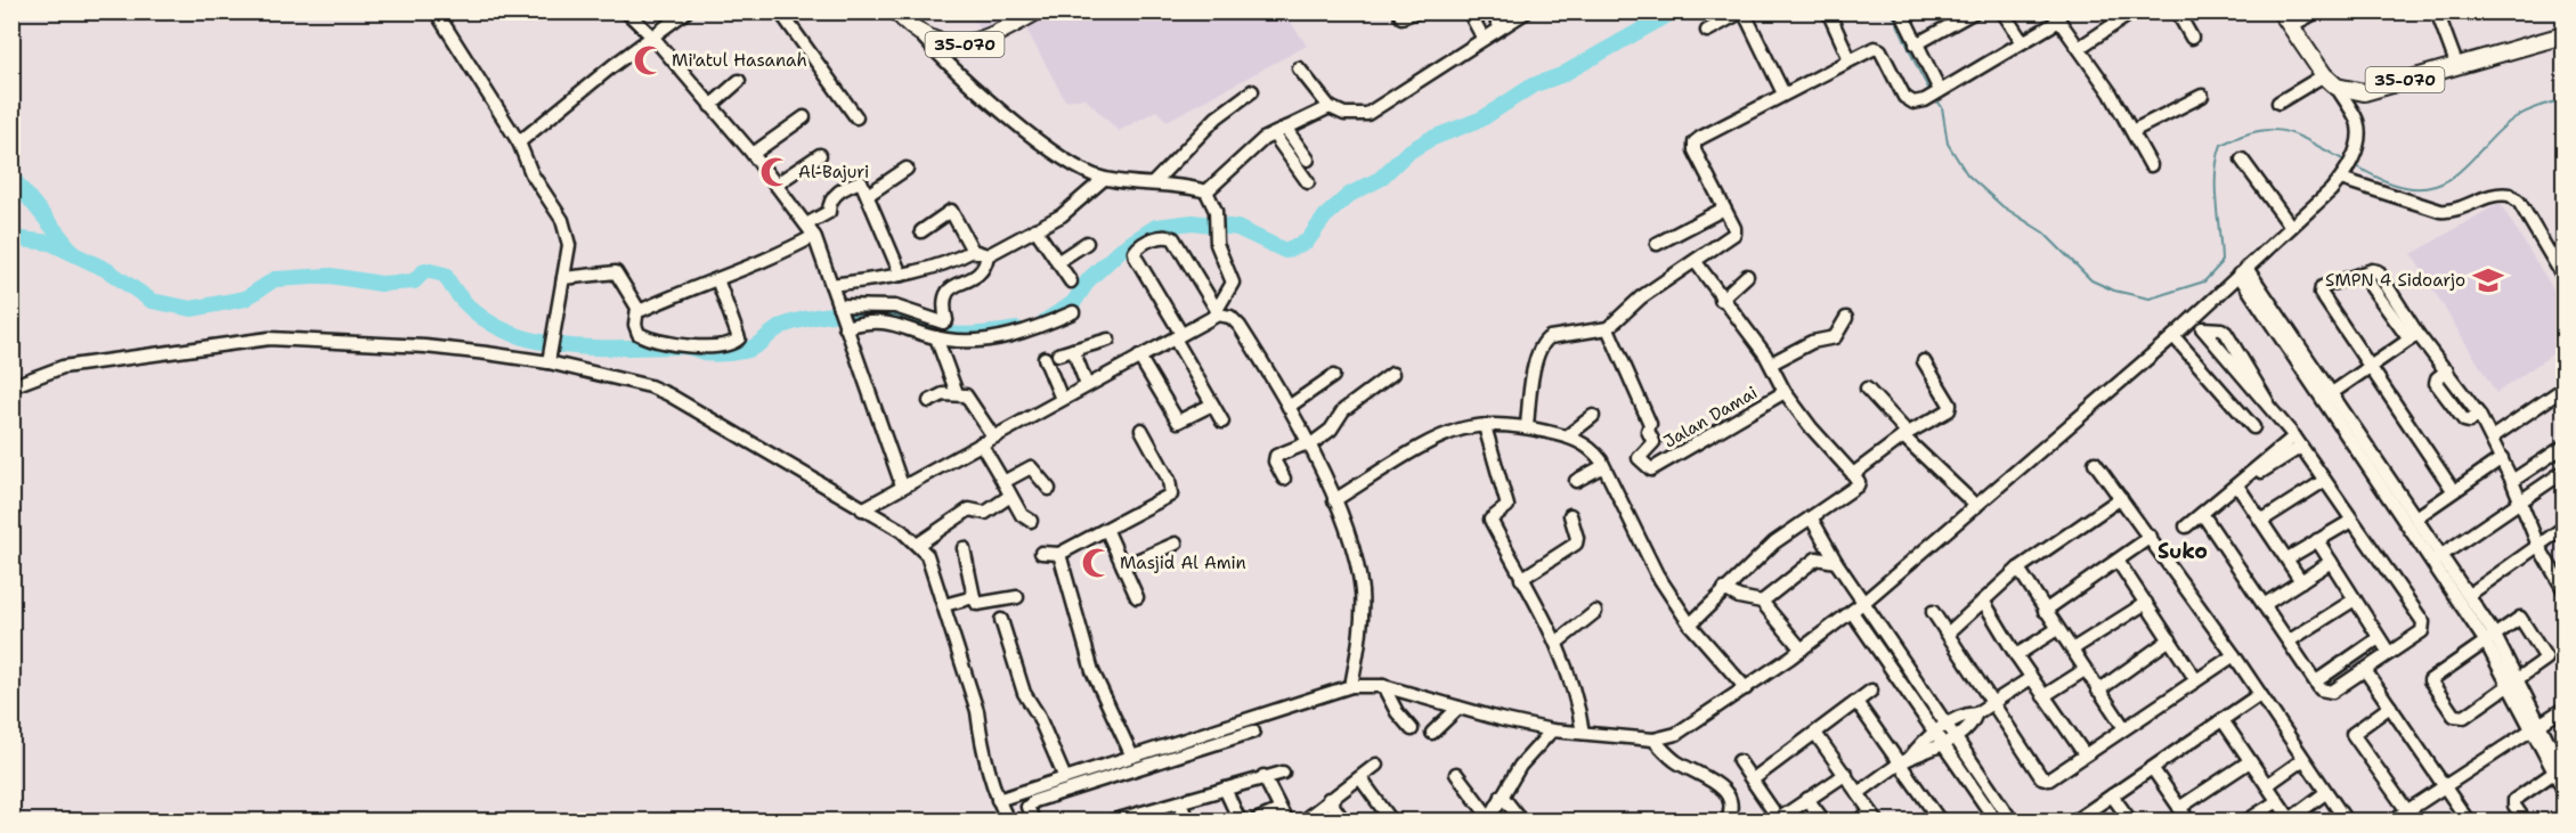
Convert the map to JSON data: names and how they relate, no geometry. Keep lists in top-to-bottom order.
{
  "streets": {
    "main road": ["35-070"],
    "street": ["Jalan Damai"]
  },
  "districts": ["Suko"],
  "places": {
    "mosque": ["Mi'atul Hasanah", "Al-Bajuri", "Masjid Al Amin"],
    "school or university": ["SMPN 4 Sidoarjo"]
  }
}
